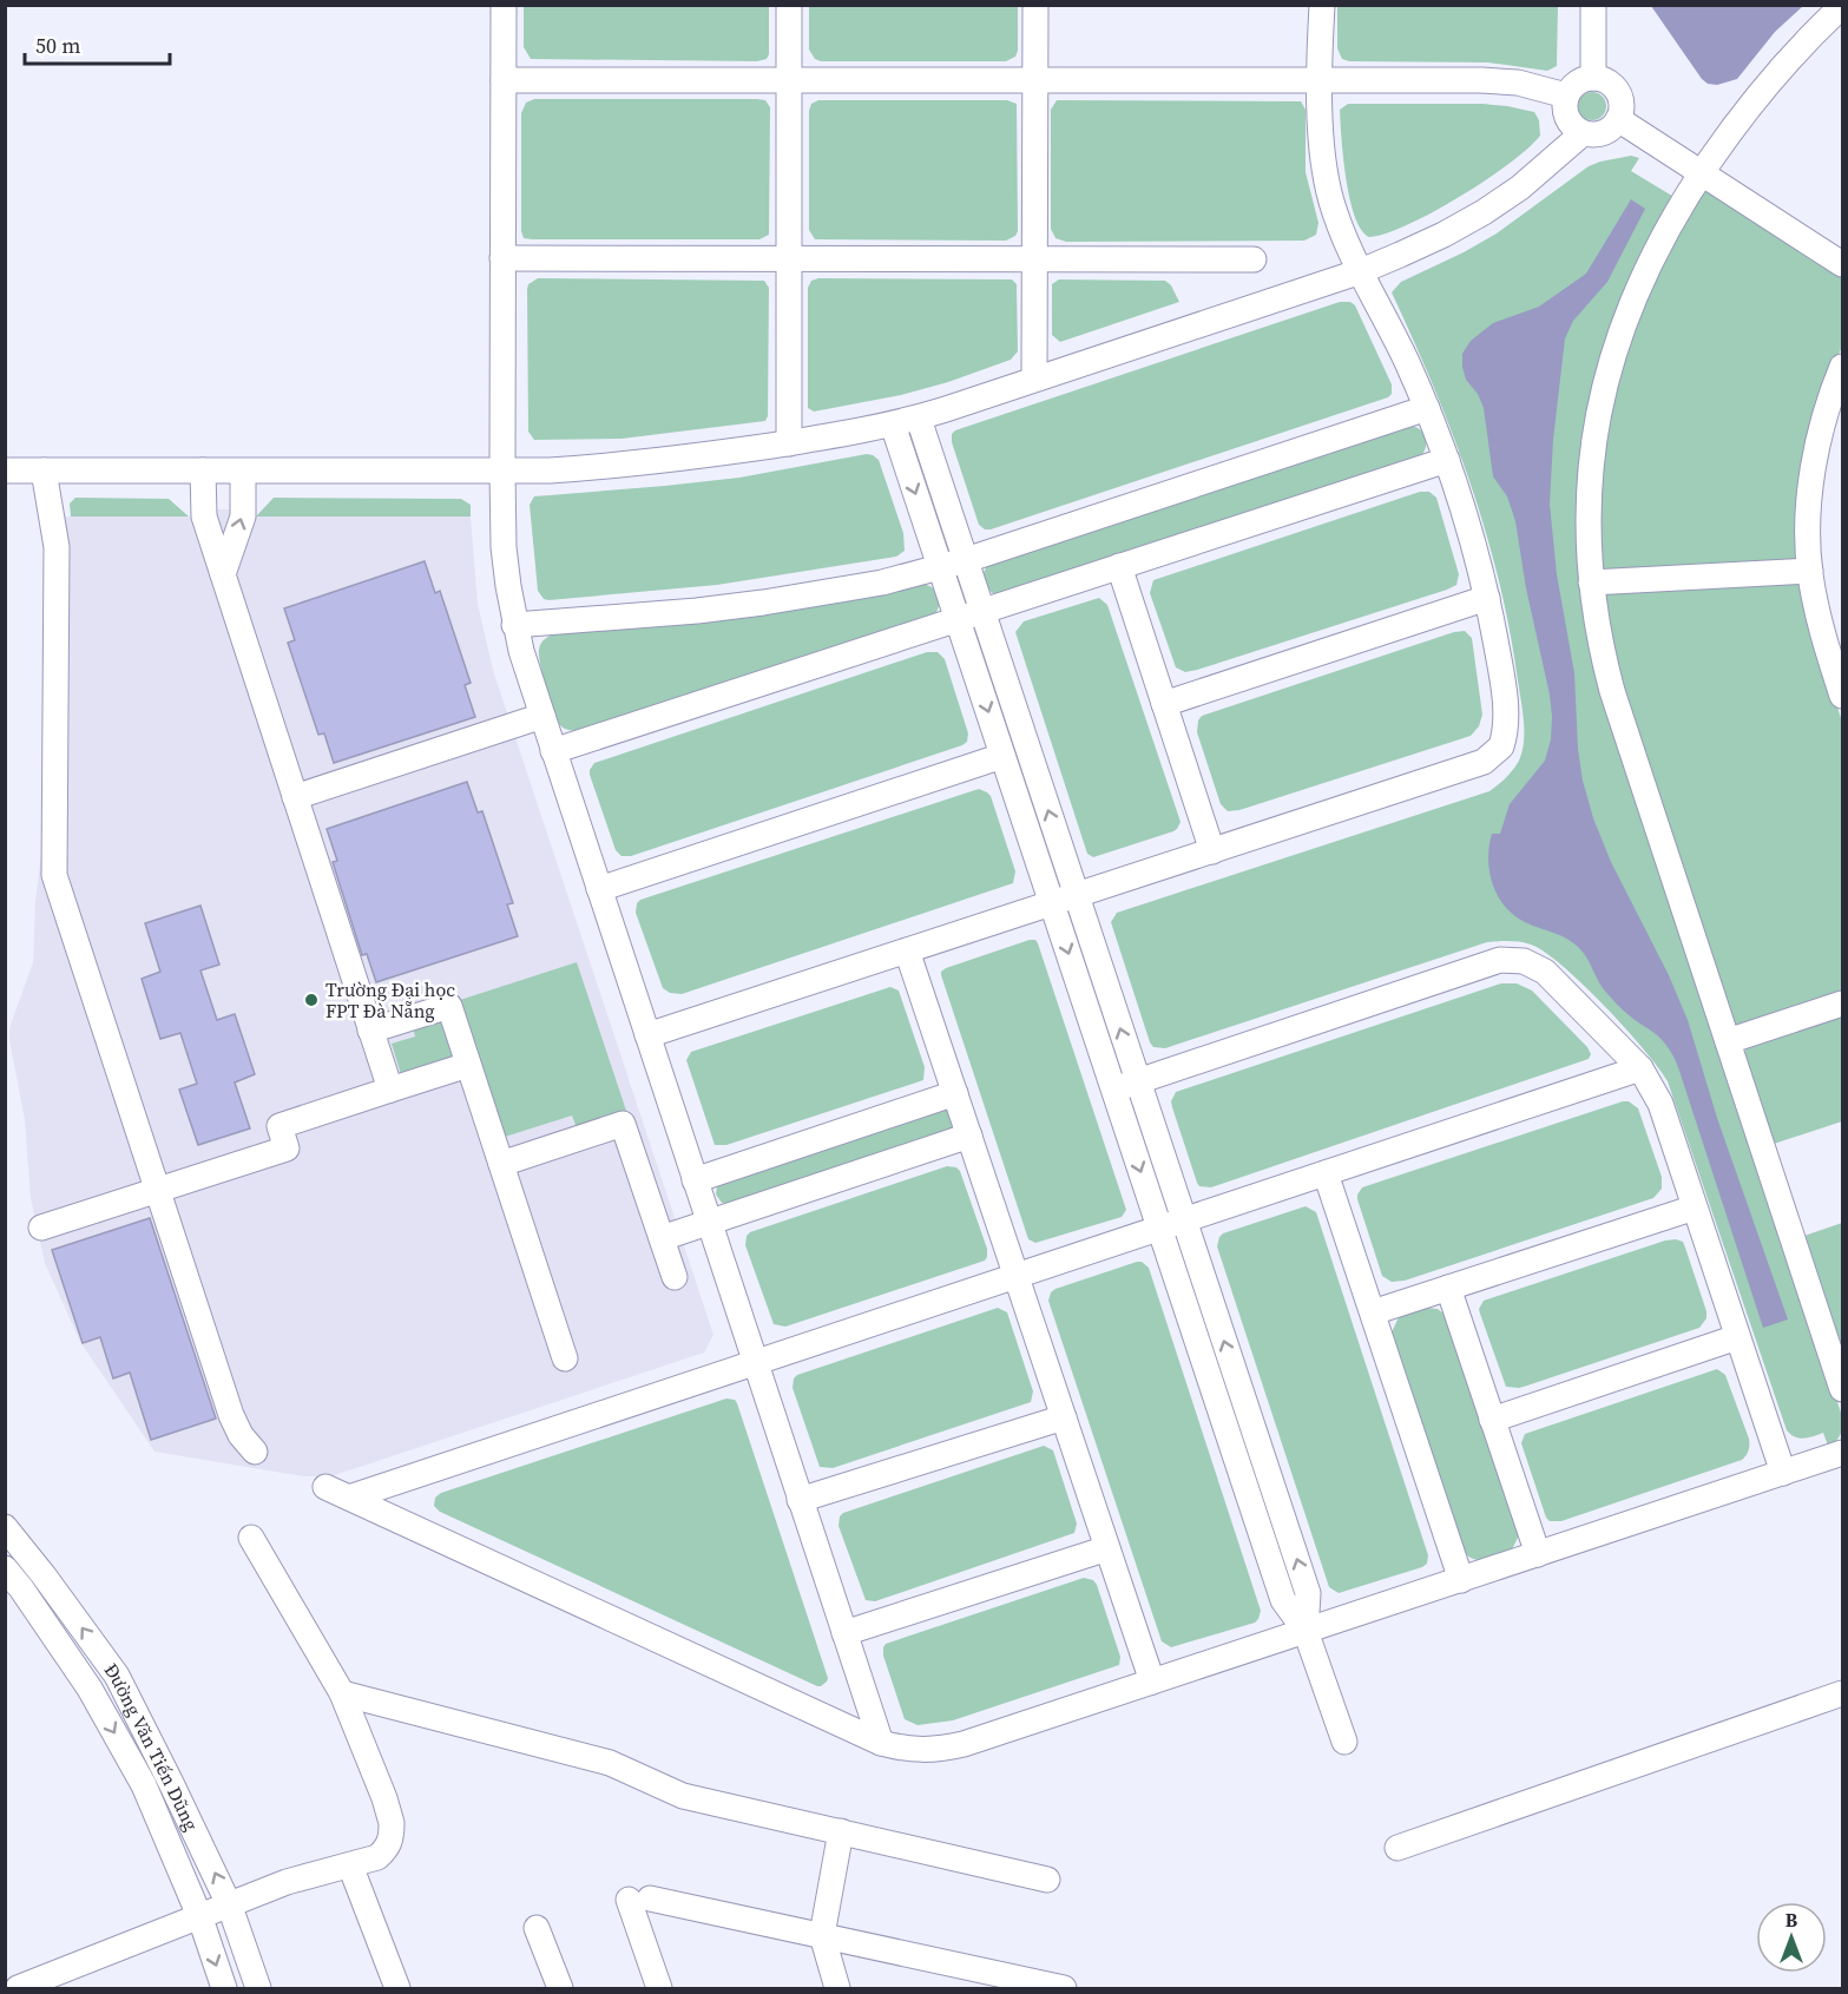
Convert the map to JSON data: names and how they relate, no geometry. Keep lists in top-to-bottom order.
{
  "streets": {
    "street": ["Đường Văn Tiến Dũng"]
  },
  "places": ["Trường Đại học FPT Đà Nẵng"],
  "scale_bar": "50 m",
  "north": "top"
}
